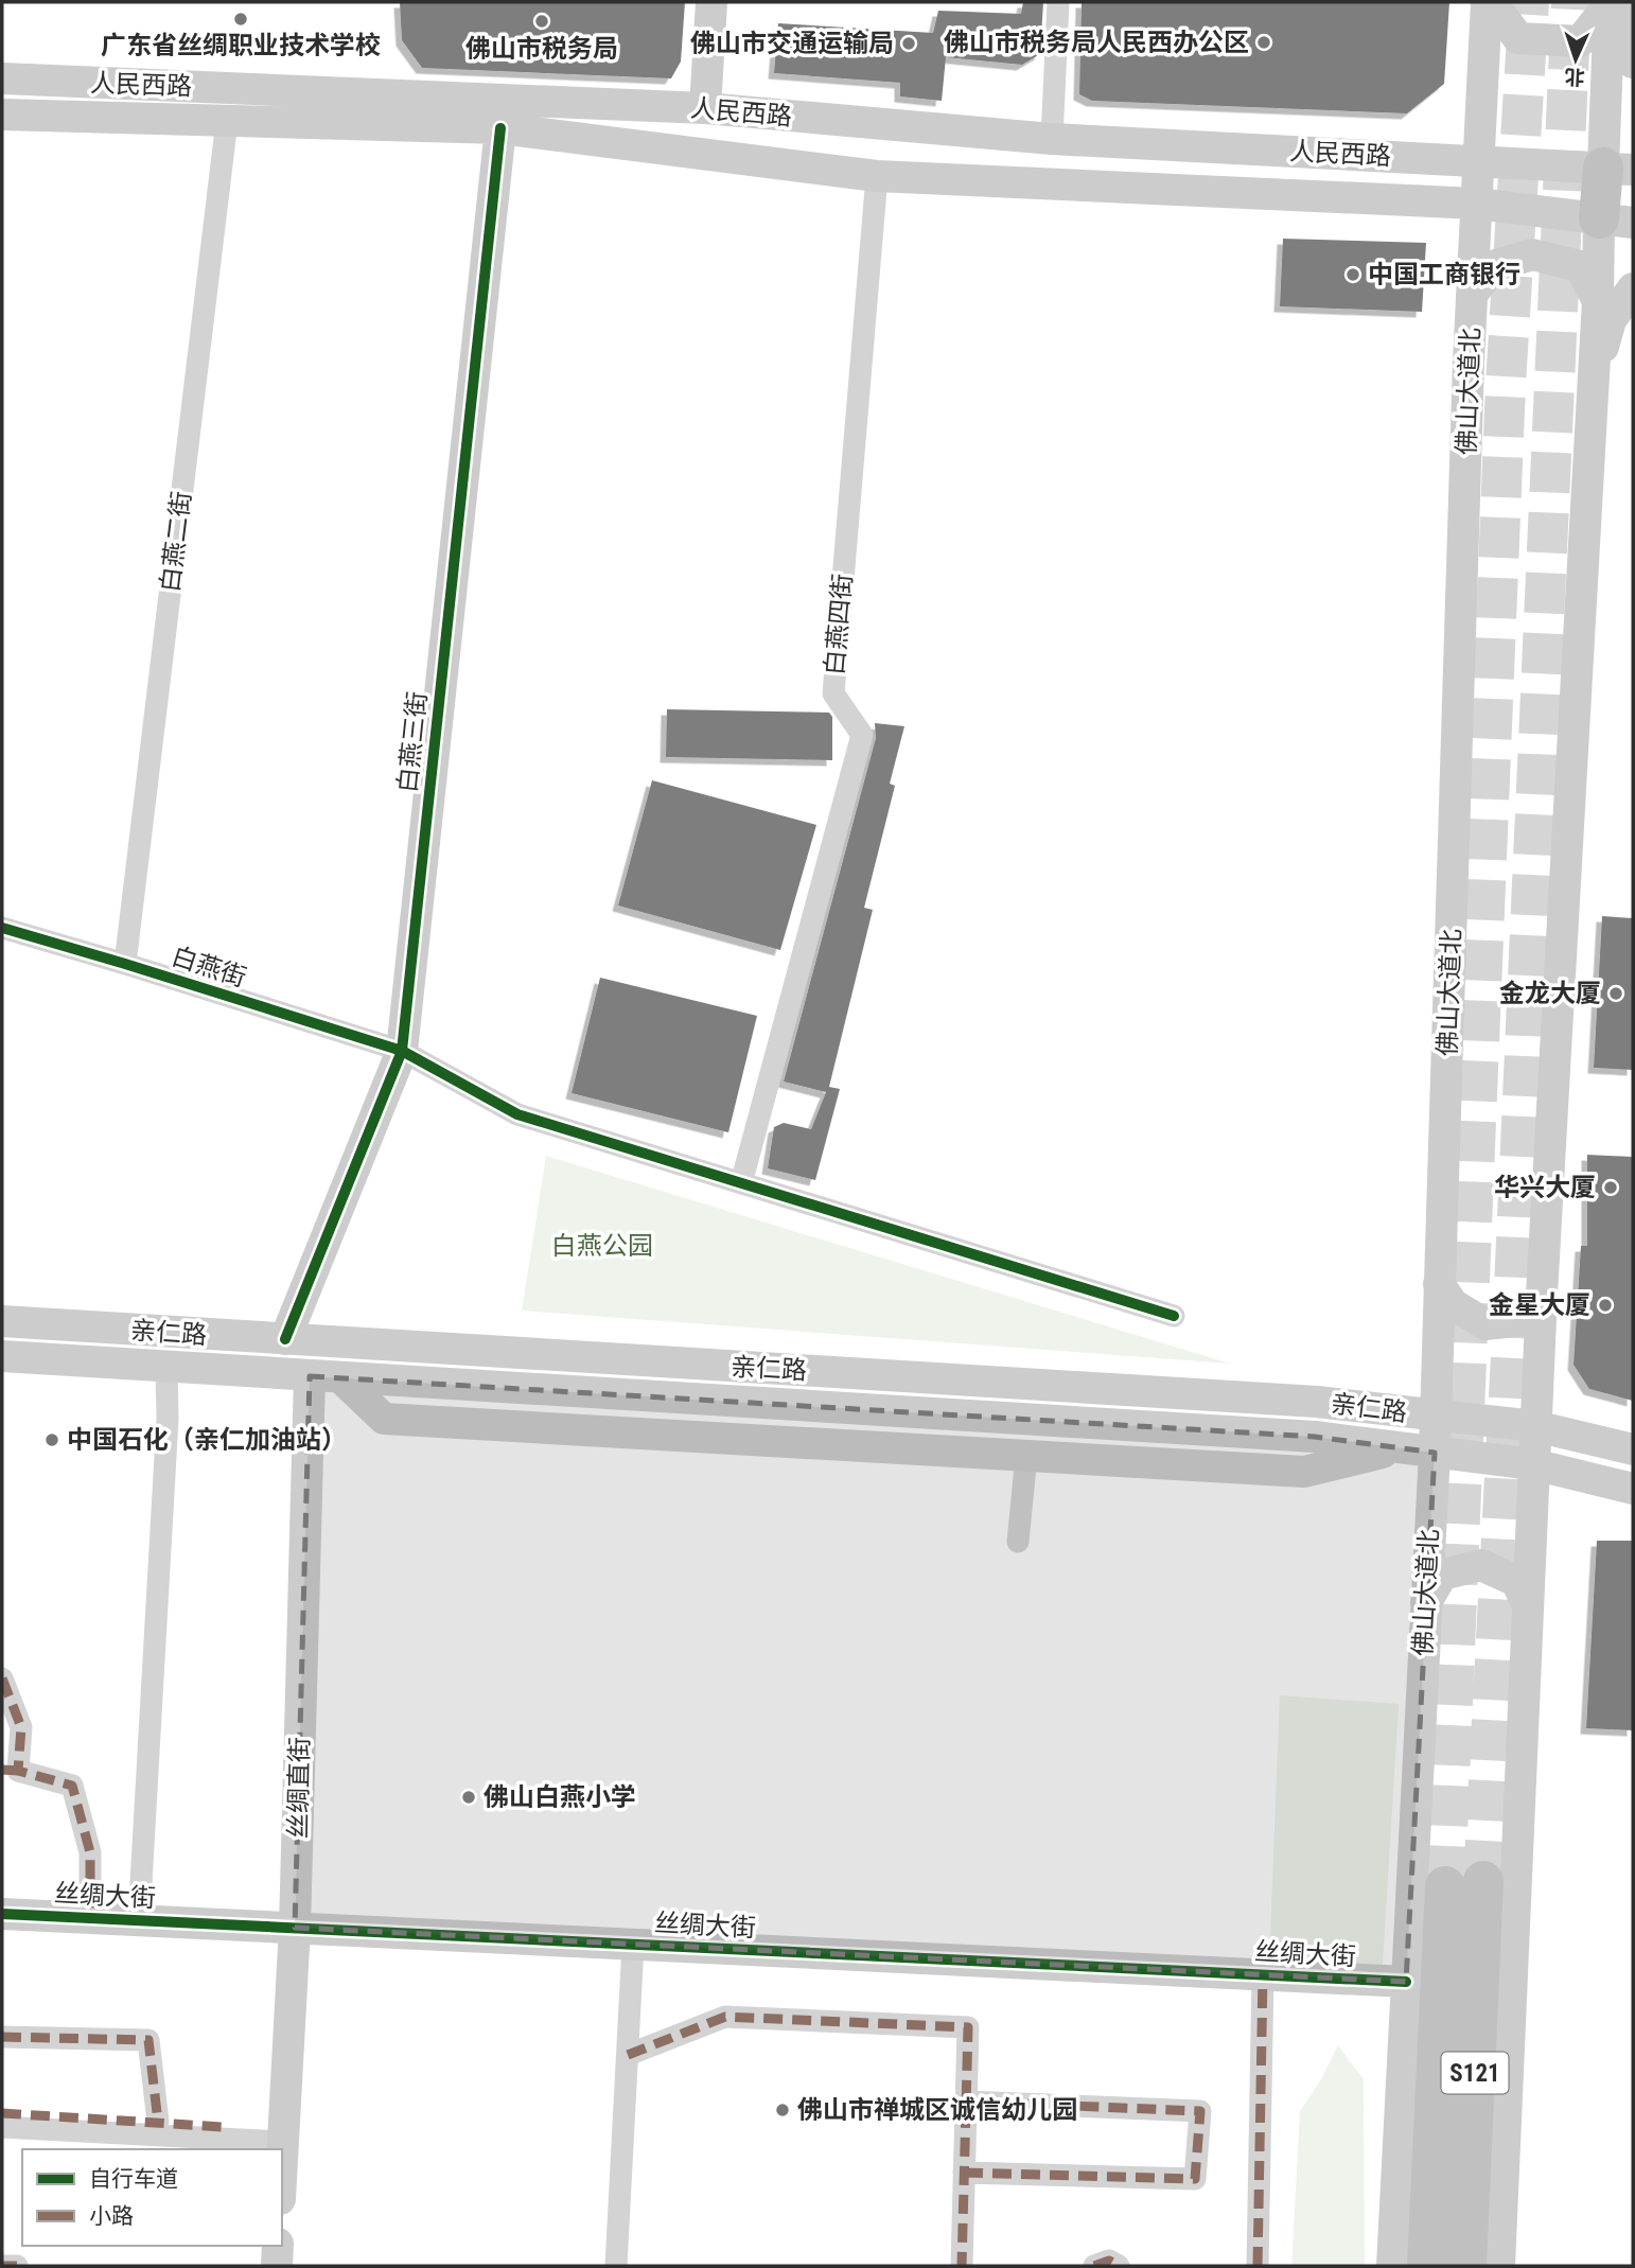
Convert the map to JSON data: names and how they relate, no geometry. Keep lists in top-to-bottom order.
{
  "streets": {
    "highway": ["S121"],
    "main road": [
      "人民西路",
      "佛山大道北",
      "白燕三街",
      "亲仁路",
      "丝绸直街",
      "丝绸大街"
    ],
    "street": ["白燕二街", "白燕四街", "白燕街"]
  },
  "crossings": [
    ["人民西路", "佛山大道北"],
    ["人民西路", "白燕二街"],
    ["人民西路", "白燕四街"],
    ["人民西路", "白燕三街"],
    ["佛山大道北", "亲仁路"],
    ["佛山大道北", "丝绸大街"],
    ["白燕二街", "白燕街"],
    ["白燕四街", "白燕街"],
    ["白燕三街", "白燕街"],
    ["白燕三街", "亲仁路"],
    ["亲仁路", "丝绸直街"],
    ["丝绸直街", "丝绸大街"]
  ],
  "parks": ["白燕公园"],
  "places": [
    "广东省丝绸职业技术学校",
    "佛山市税务局",
    "佛山市税务局人民西办公区",
    "佛山市交通运输局",
    "中国工商银行",
    "金龙大厦",
    "华兴大厦",
    "金星大厦",
    "中国石化（亲仁加油站）",
    "佛山白燕小学",
    "佛山市禅城区诚信幼儿园"
  ],
  "legend": ["自行车道", "小路"],
  "north": "bottom"
}
